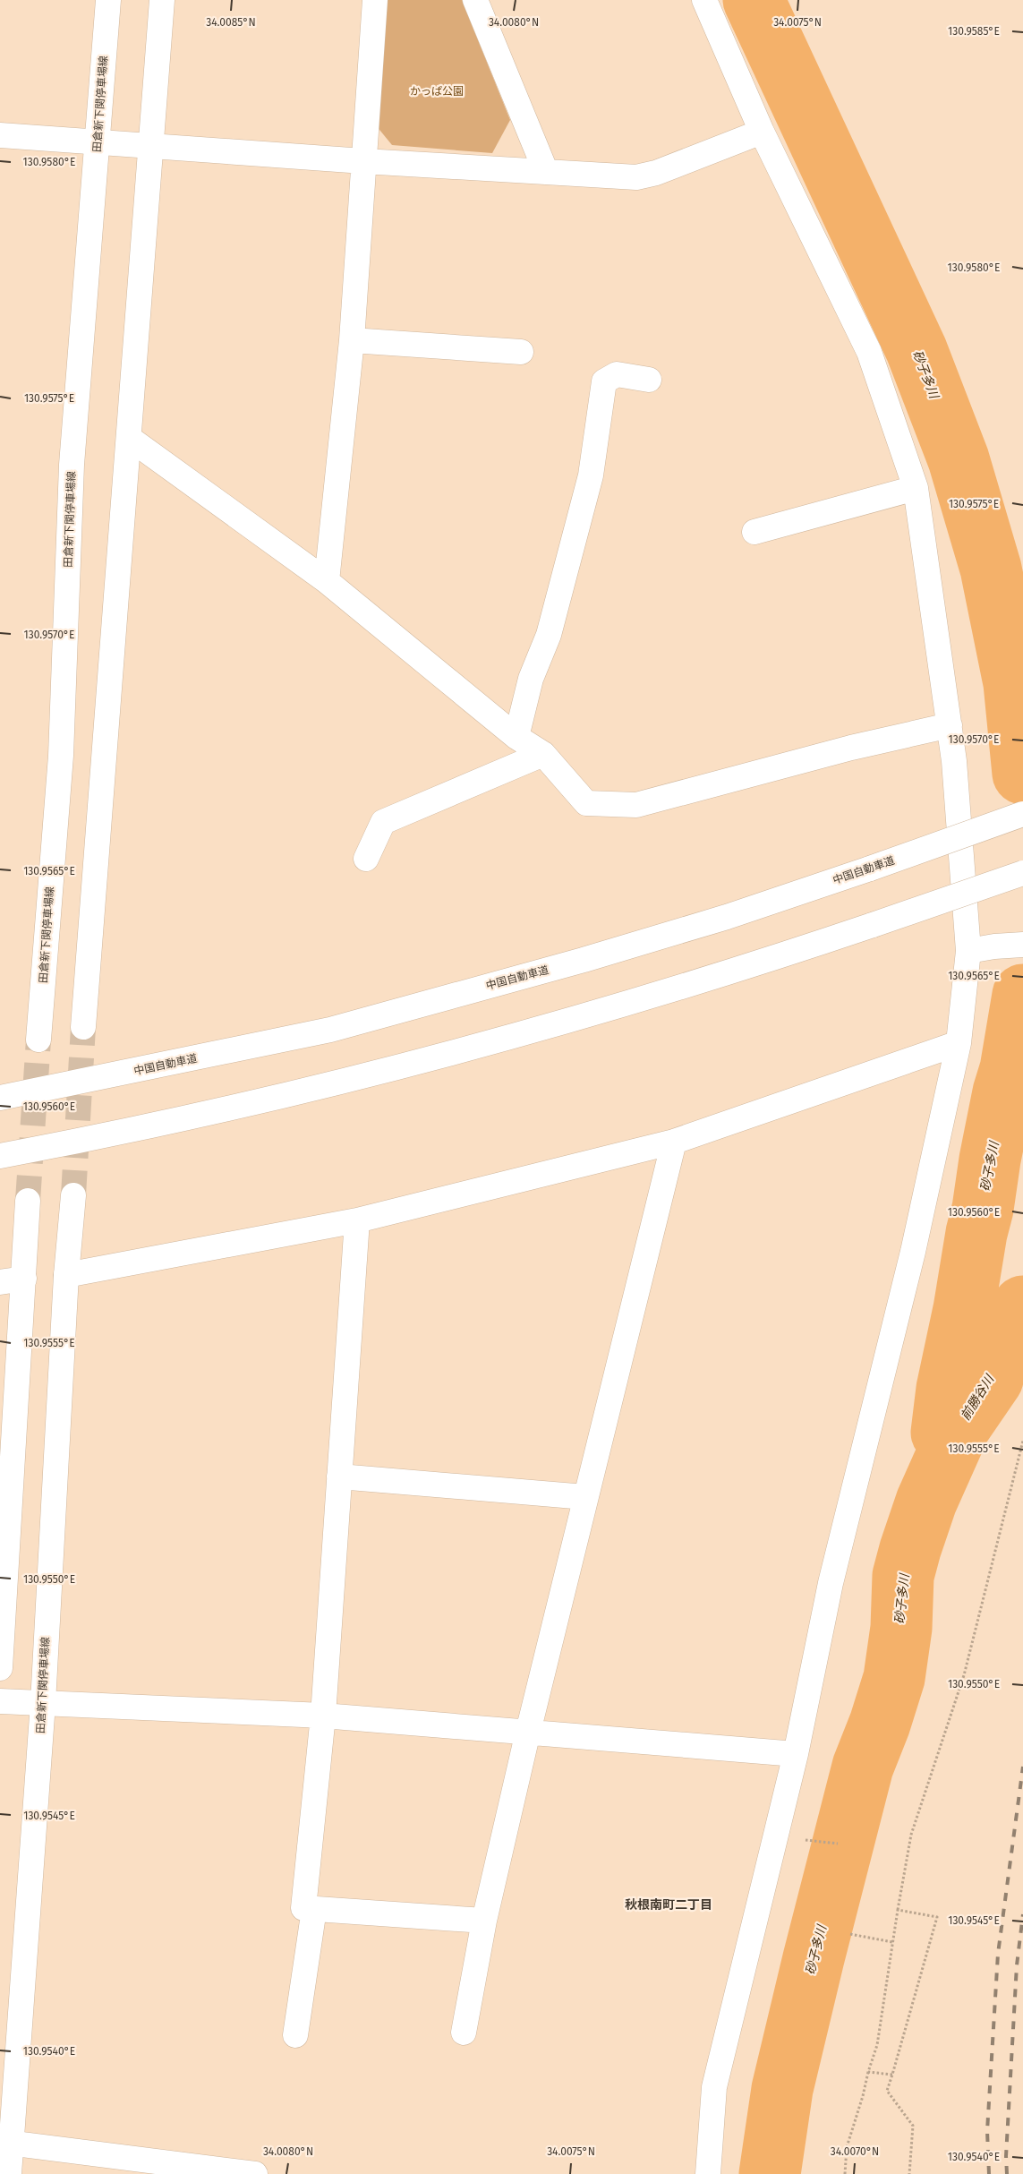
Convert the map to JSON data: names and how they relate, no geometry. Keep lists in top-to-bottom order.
{
  "streets": {
    "main road": ["田倉新下関停車場線", "中国自動車道"]
  },
  "districts": ["秋根南町二丁目"],
  "water": ["砂子多川", "前勝谷川"],
  "parks": ["かっぱ公園"],
  "coordinates": [
    "34.0085°N",
    "34.0080°N",
    "34.0075°N",
    "130.9585°E",
    "130.9580°E",
    "130.9575°E",
    "130.9570°E",
    "130.9565°E",
    "130.9560°E",
    "130.9555°E",
    "130.9550°E",
    "130.9545°E",
    "130.9540°E",
    "34.0070°N"
  ]
}
